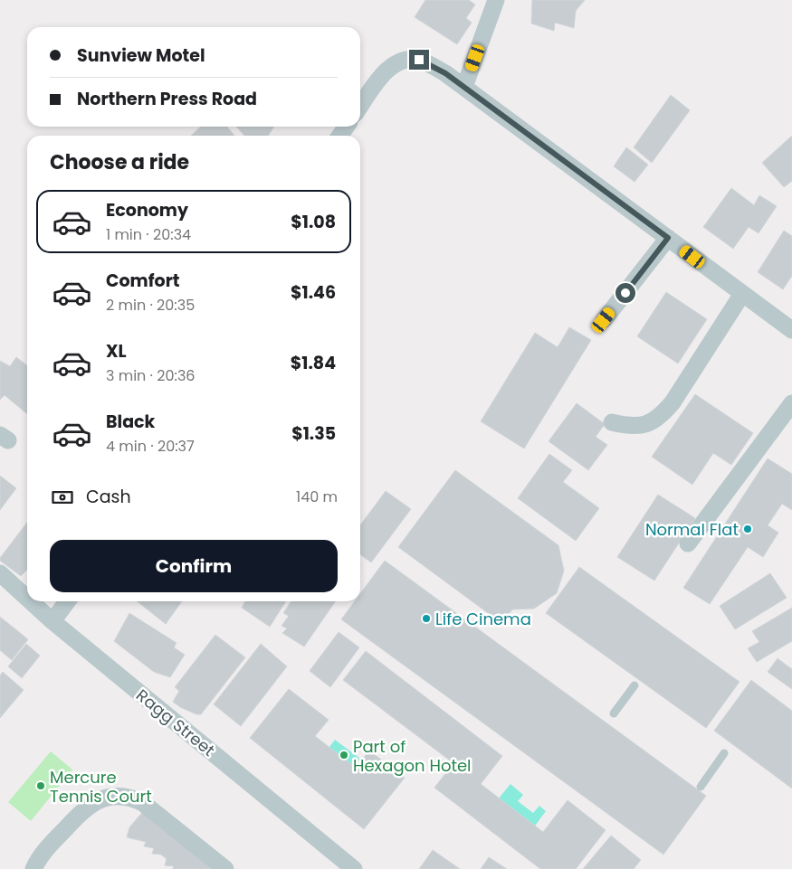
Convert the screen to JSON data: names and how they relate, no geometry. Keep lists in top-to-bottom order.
{
  "streets": {
    "street": ["Ragg Street"]
  },
  "places": [
    "Normal Flat",
    "Life Cinema",
    "Part of Hexagon Hotel",
    "Mercure Tennis Court"
  ],
  "page": {
    "banner": ["Sunview Motel", "Northern Press Road"],
    "heading": "Choose a ride",
    "list": [
      {
        "name": "Economy",
        "note": "1 min · 20:34",
        "value": "$1.08"
      },
      {
        "name": "Comfort",
        "note": "2 min · 20:35",
        "value": "$1.46"
      },
      {
        "name": "XL",
        "note": "3 min · 20:36",
        "value": "$1.84"
      },
      {
        "name": "Black",
        "note": "4 min · 20:37",
        "value": "$1.35"
      }
    ],
    "pay": ["Cash", "140 m"],
    "buttons": "Confirm"
  }
}
